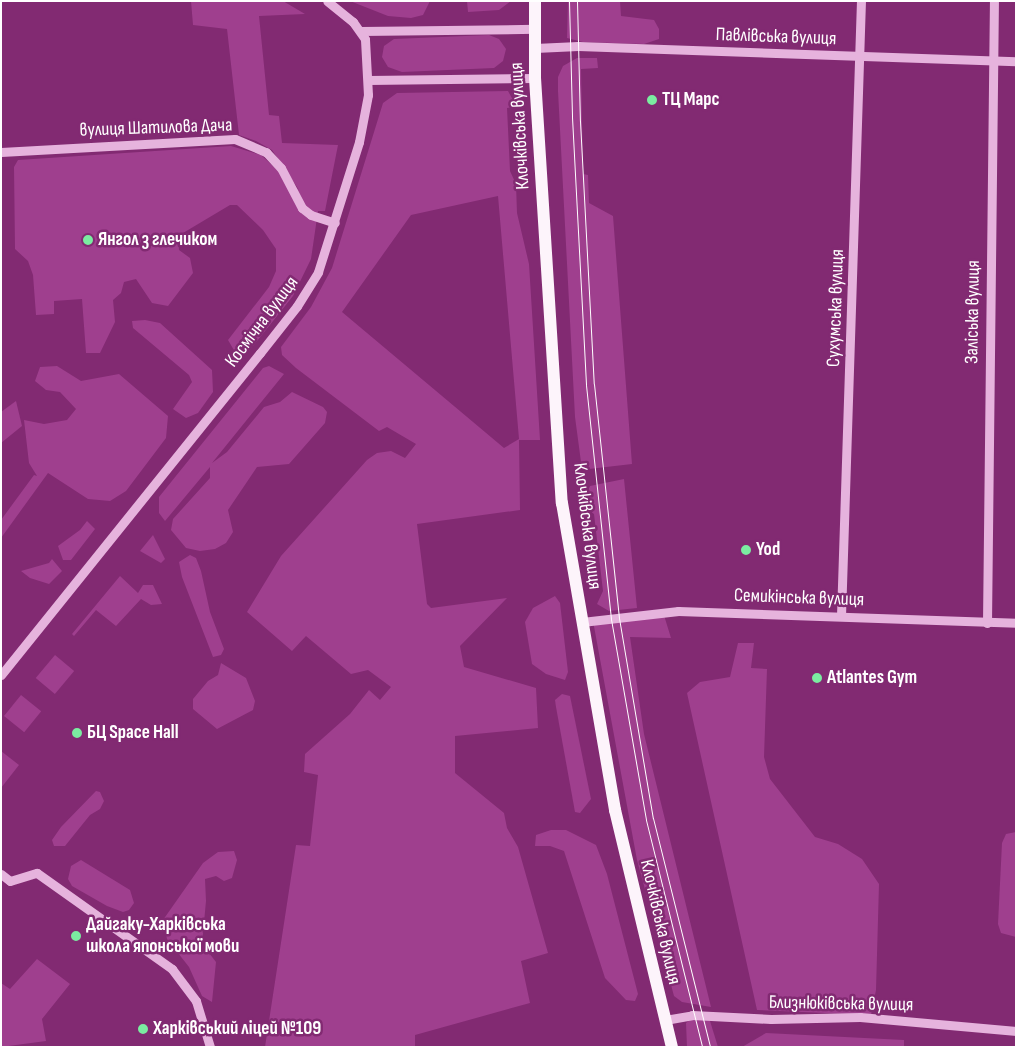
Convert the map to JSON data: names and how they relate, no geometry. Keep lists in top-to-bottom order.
{
  "streets": {
    "main road": ["Клочківська вулиця"],
    "street": [
      "Павлівська вулиця",
      "вулиця Шатилова Дача",
      "Сухумська вулиця",
      "Заліська вулиця",
      "Космічна вулиця",
      "Семикінська вулиця",
      "Близнюківська вулиця"
    ]
  },
  "crossings": [
    ["Павлівська вулиця", "Клочківська вулиця"],
    ["Павлівська вулиця", "Сухумська вулиця"],
    ["Павлівська вулиця", "Заліська вулиця"],
    ["Клочківська вулиця", "Семикінська вулиця"],
    ["Клочківська вулиця", "Близнюківська вулиця"],
    ["вулиця Шатилова Дача", "Космічна вулиця"],
    ["Сухумська вулиця", "Семикінська вулиця"],
    ["Заліська вулиця", "Семикінська вулиця"]
  ],
  "places": [
    "ТЦ Марс",
    "Янгол з глечиком",
    "Yod",
    "Atlantes Gym",
    "БЦ Space Hall",
    "Дайгаку-Харківська школа японської мови",
    "Харківський ліцей №109"
  ]
}
